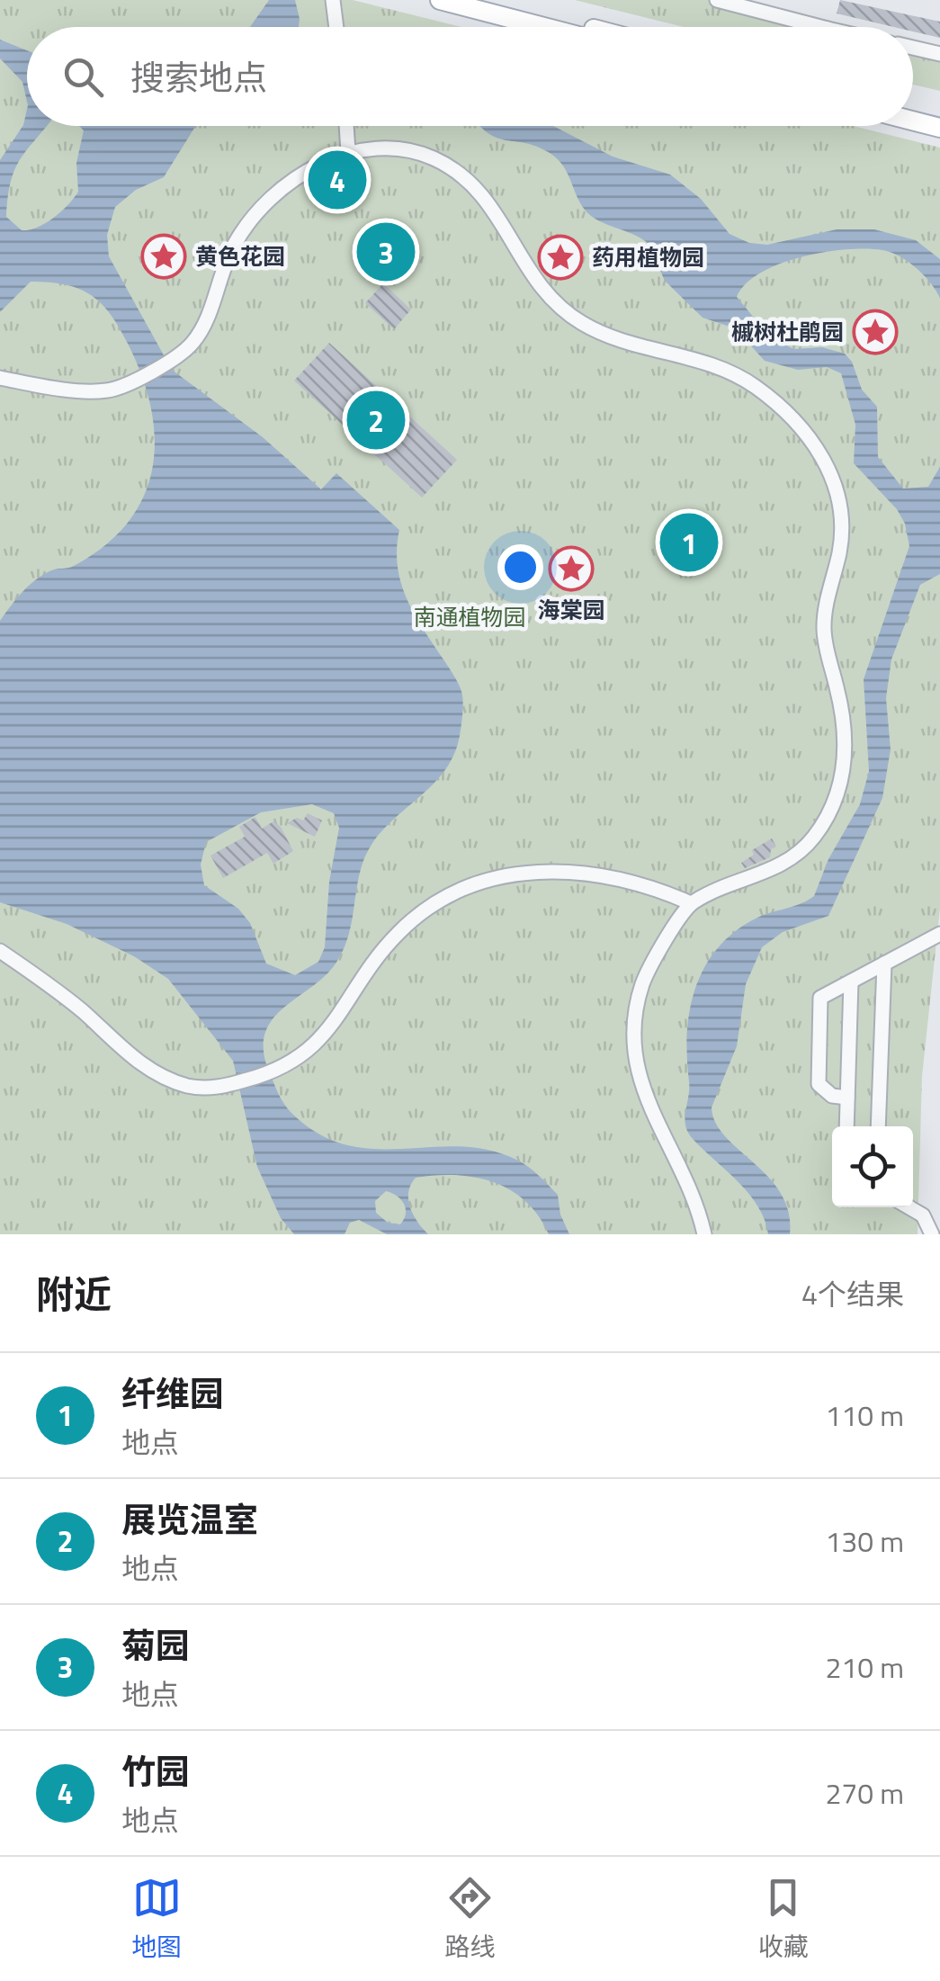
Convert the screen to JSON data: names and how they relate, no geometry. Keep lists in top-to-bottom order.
{
  "parks": ["南通植物园"],
  "places": {
    "place": [
      "黄色花园",
      "药用植物园",
      "槭树杜鹃园",
      "海棠园"
    ]
  },
  "page": {
    "search": "搜索地点",
    "pins": [
      "4",
      "3",
      "2",
      "1"
    ],
    "heading": ["附近", "4个结果"],
    "list": [
      {
        "mark": "1",
        "name": "纤维园",
        "note": "地点",
        "value": "110 m"
      },
      {
        "mark": "2",
        "name": "展览温室",
        "note": "地点",
        "value": "130 m"
      },
      {
        "mark": "3",
        "name": "菊园",
        "note": "地点",
        "value": "210 m"
      },
      {
        "mark": "4",
        "name": "竹园",
        "note": "地点",
        "value": "270 m"
      }
    ],
    "nav": ["地图", "路线", "收藏"]
  }
}
